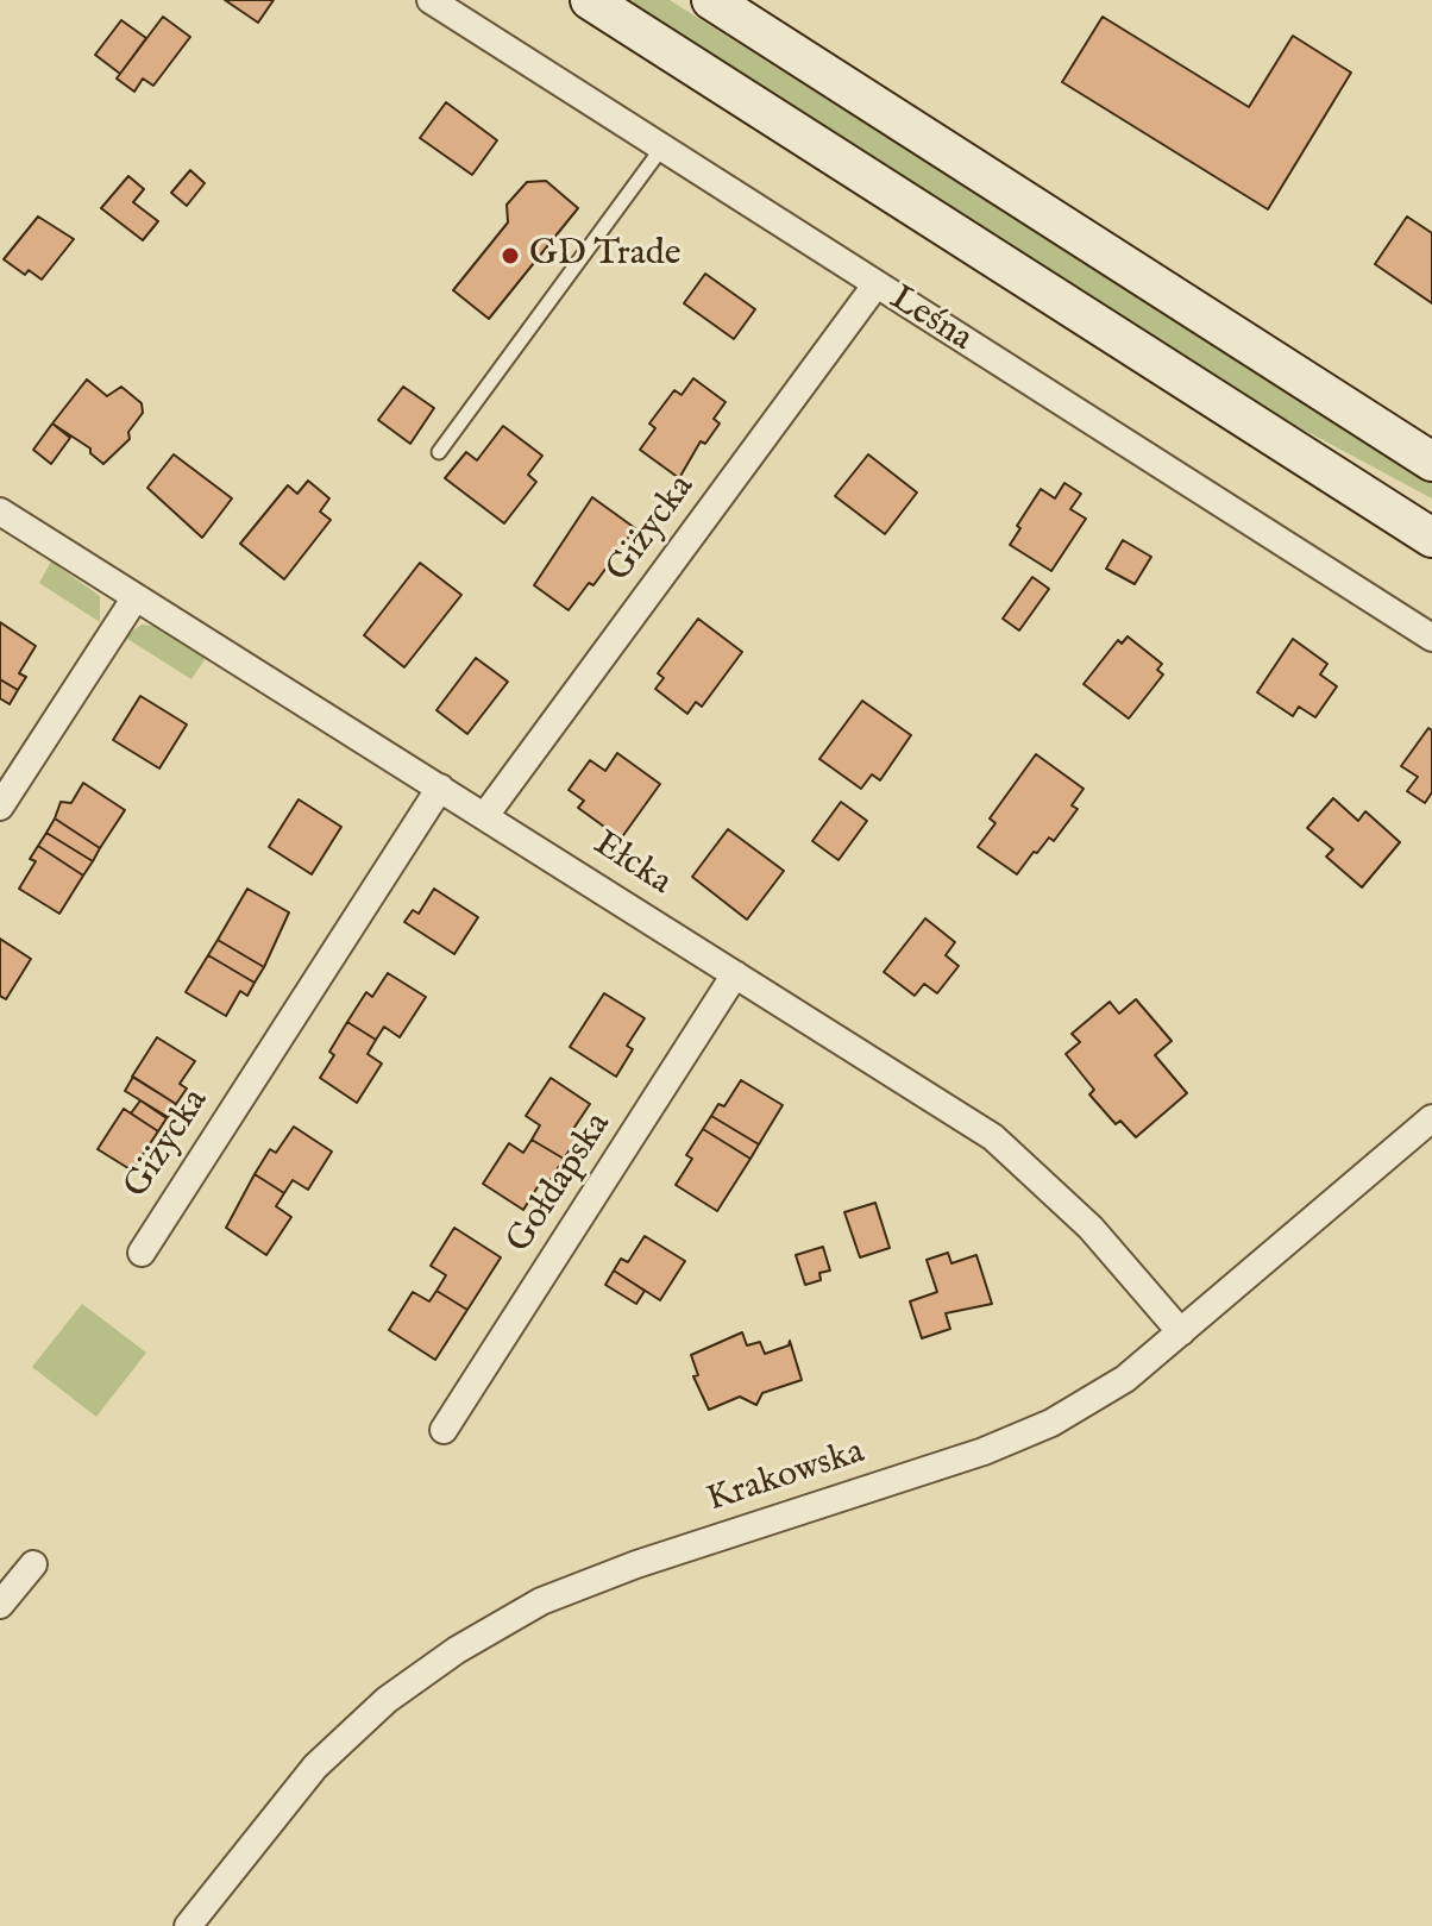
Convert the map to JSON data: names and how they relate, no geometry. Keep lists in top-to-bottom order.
{
  "streets": {
    "street": [
      "Leśna",
      "Giżycka",
      "Ełcka",
      "Gołdapska",
      "Krakowska"
    ]
  },
  "crossings": [
    ["Leśna", "Giżycka"],
    ["Giżycka", "Ełcka"],
    ["Ełcka", "Gołdapska"],
    ["Ełcka", "Krakowska"]
  ],
  "places": ["GD Trade"]
}
